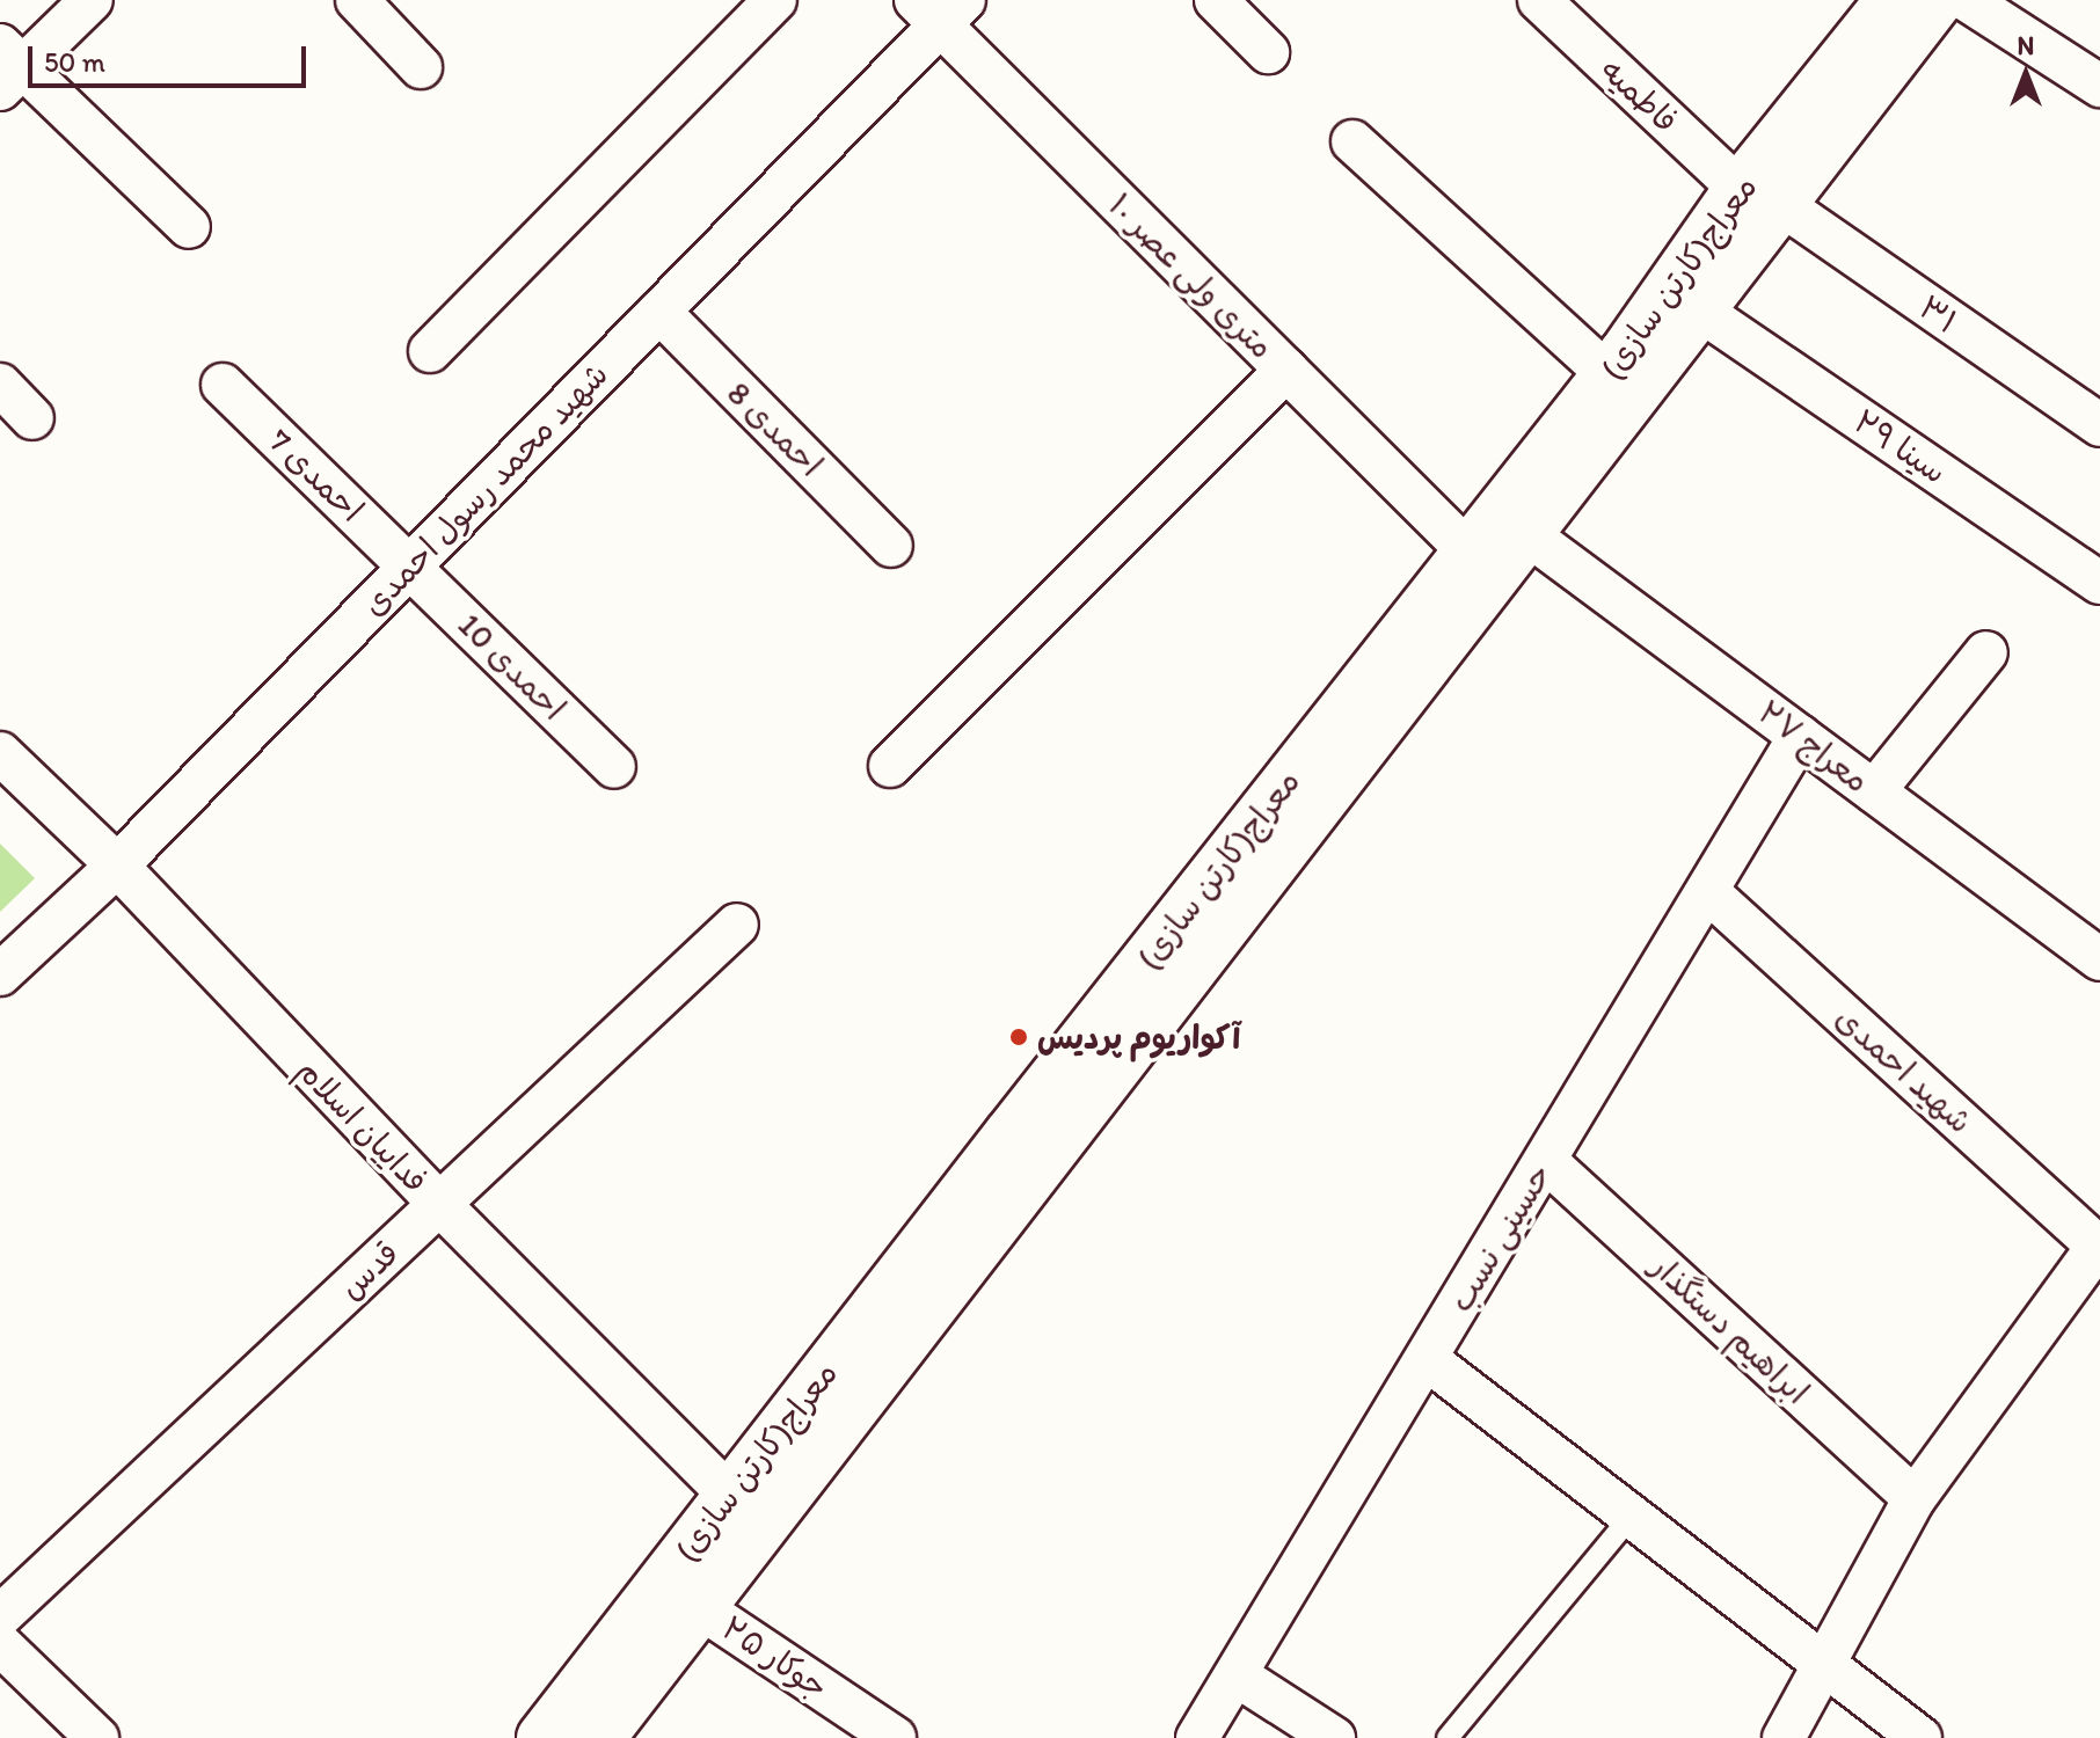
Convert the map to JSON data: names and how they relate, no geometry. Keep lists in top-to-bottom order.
{
  "streets": {
    "street": [
      "فاطمیه",
      "۱۰ متری ولی عصر",
      "معراج(کارتن سازی)",
      "۳۱",
      "احمدی 8",
      "۲۹ سینا",
      "احمدی 7",
      "شهید محمد رسول احمدی",
      "احمدی 10",
      "معراج ۲۷",
      "شهید احمدی",
      "فداییان اسلام",
      "حسینی نسب",
      "قدس",
      "ابراهیم دستگذار",
      "جوکار ۲۵"
    ]
  },
  "crossings": [
    ["فاطمیه", "معراج(کارتن سازی)"],
    ["فاطمیه", "۳۱"],
    ["۱۰ متری ولی عصر", "معراج(کارتن سازی)"],
    ["۱۰ متری ولی عصر", "شهید محمد رسول احمدی"],
    ["معراج(کارتن سازی)", "۳۱"],
    ["معراج(کارتن سازی)", "۲۹ سینا"],
    ["معراج(کارتن سازی)", "معراج ۲۷"],
    ["معراج(کارتن سازی)", "فداییان اسلام"],
    ["معراج(کارتن سازی)", "جوکار ۲۵"],
    ["احمدی 8", "شهید محمد رسول احمدی"],
    ["احمدی 7", "شهید محمد رسول احمدی"],
    ["احمدی 7", "احمدی 10"],
    ["شهید محمد رسول احمدی", "احمدی 10"],
    ["شهید محمد رسول احمدی", "فداییان اسلام"],
    ["معراج ۲۷", "حسینی نسب"],
    ["شهید احمدی", "حسینی نسب"],
    ["فداییان اسلام", "قدس"],
    ["حسینی نسب", "ابراهیم دستگذار"]
  ],
  "places": ["آکواریوم پردیس"],
  "scale_bar": "50 m",
  "north": "top"
}
